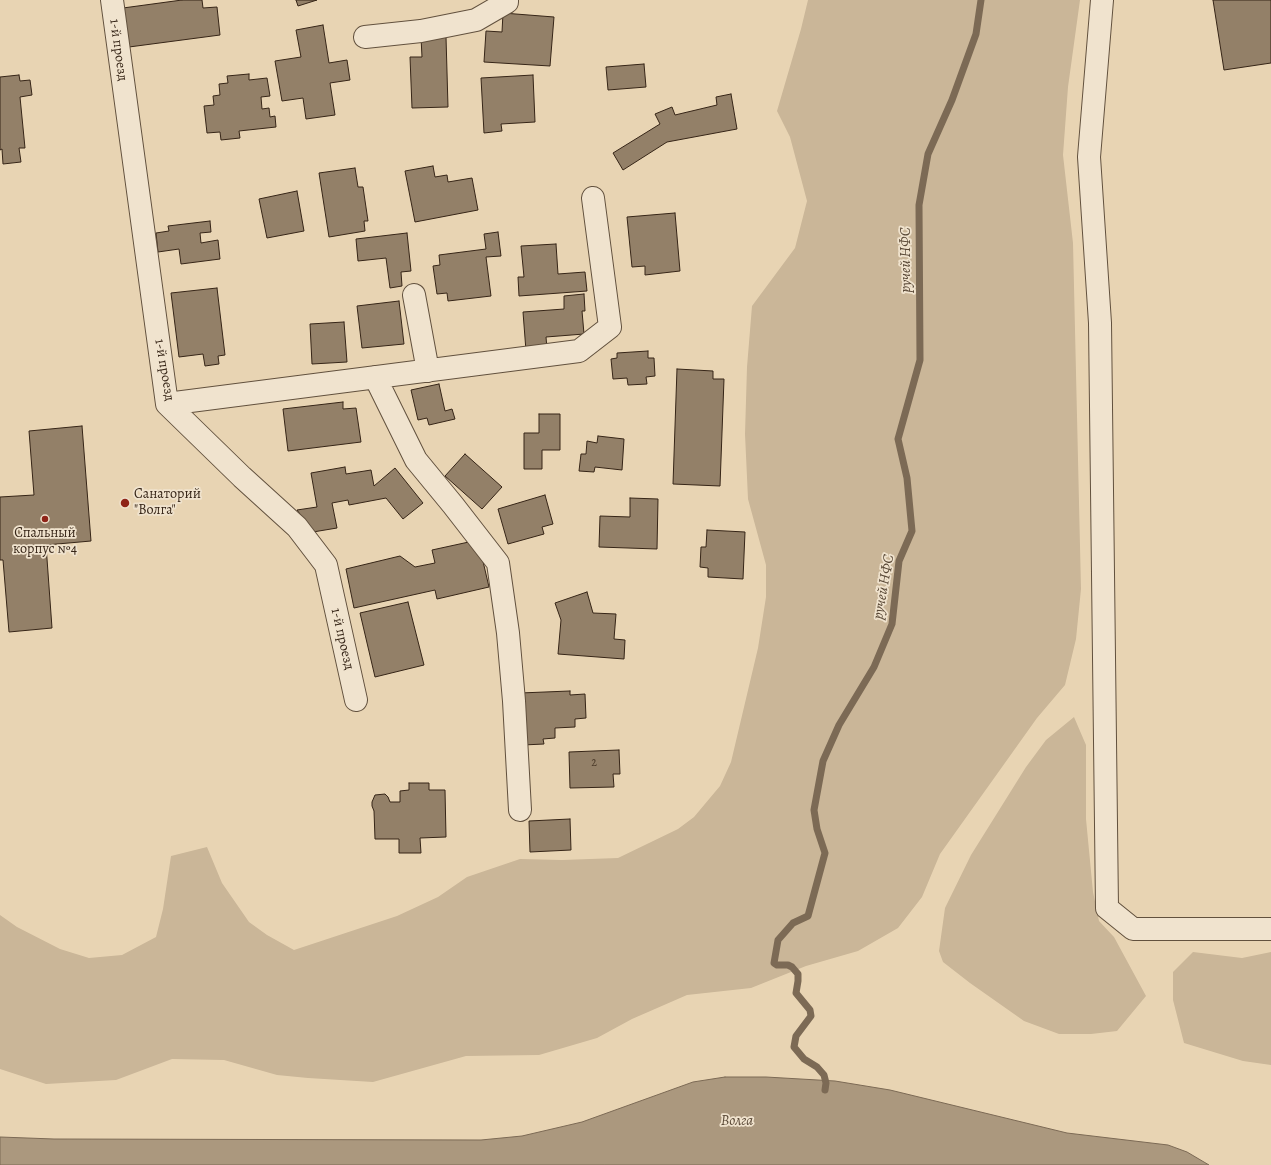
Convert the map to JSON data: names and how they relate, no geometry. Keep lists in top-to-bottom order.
{
  "streets": {
    "street": ["1-й проезд"]
  },
  "water": ["ручей НФС", "Волга"],
  "places": ["Санаторий \"Волга\"", "Спальный корпус №4"],
  "house_numbers": ["2"]
}
